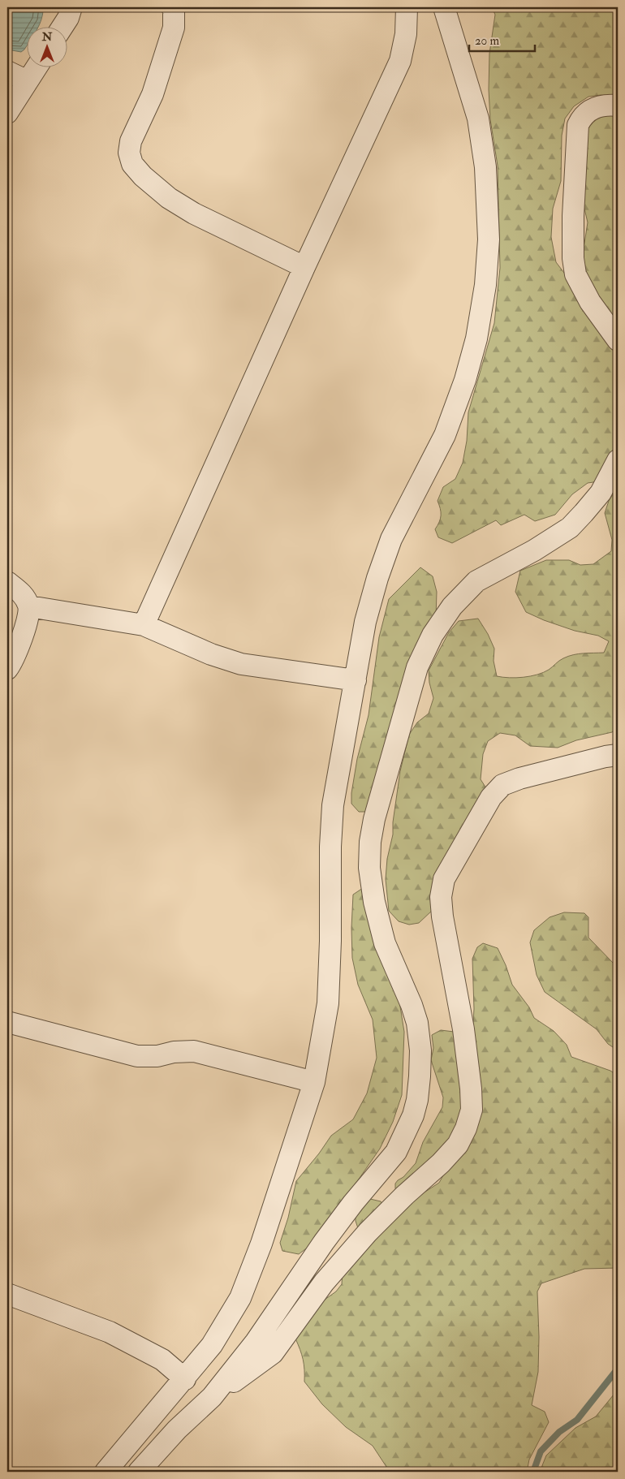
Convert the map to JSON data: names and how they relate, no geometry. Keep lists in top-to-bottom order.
{
  "scale_bar": "20 m",
  "north": "top"
}
